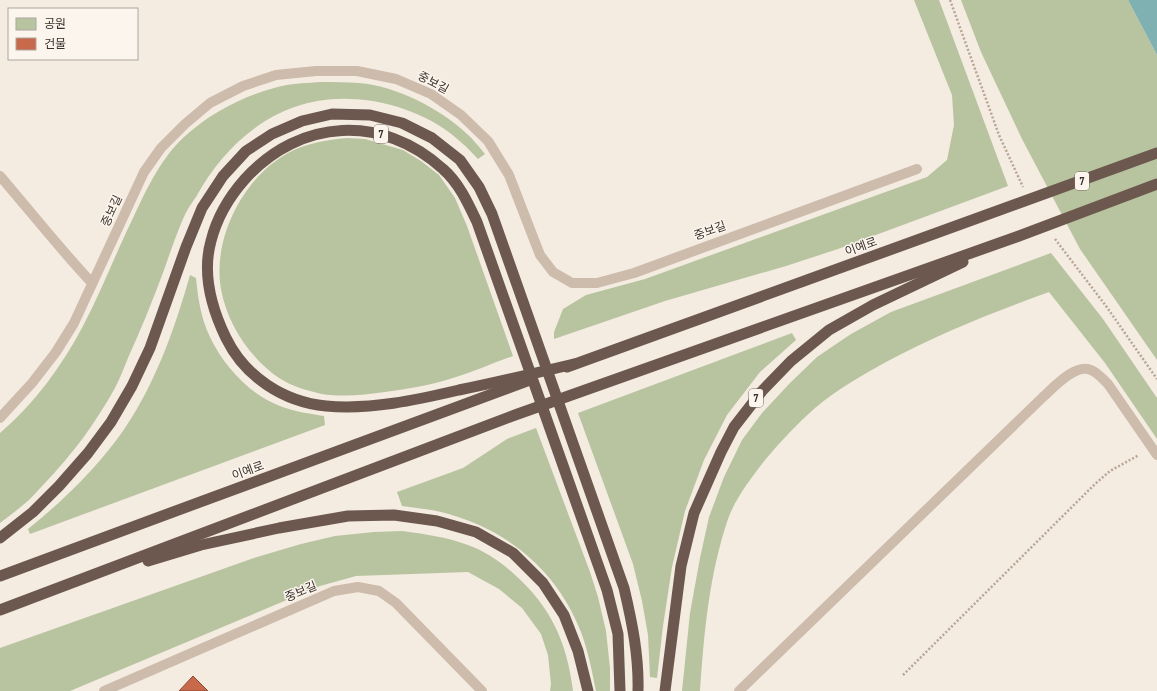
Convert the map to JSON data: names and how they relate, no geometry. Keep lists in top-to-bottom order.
{
  "streets": {
    "highway": ["7", "이예로"],
    "lane": ["중보길"]
  },
  "crossings": [
    ["7", "이예로"]
  ],
  "legend": ["공원", "건물"]
}
